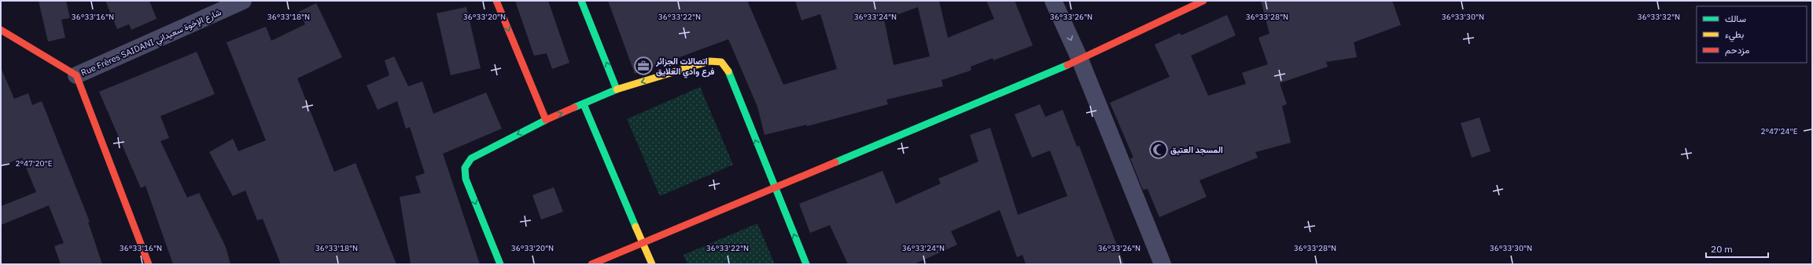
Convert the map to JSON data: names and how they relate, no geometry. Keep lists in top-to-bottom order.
{
  "streets": {
    "street": ["Rue Frères SAIDANI شارع الإخوة سعيداني"]
  },
  "places": {
    "office": ["اتصالات الجزائر فرع وادي العلايق"],
    "mosque": ["المسجد العتيق"]
  },
  "legend": ["سالك", "بطيء", "مزدحم"],
  "scale_bar": "20 m",
  "coordinates": [
    "36°33'16\"N",
    "36°33'18\"N",
    "36°33'20\"N",
    "36°33'22\"N",
    "36°33'24\"N",
    "36°33'26\"N",
    "36°33'28\"N",
    "36°33'32\"N",
    "36°33'30\"N",
    "2°47'24\"E",
    "2°47'20\"E"
  ]
}
